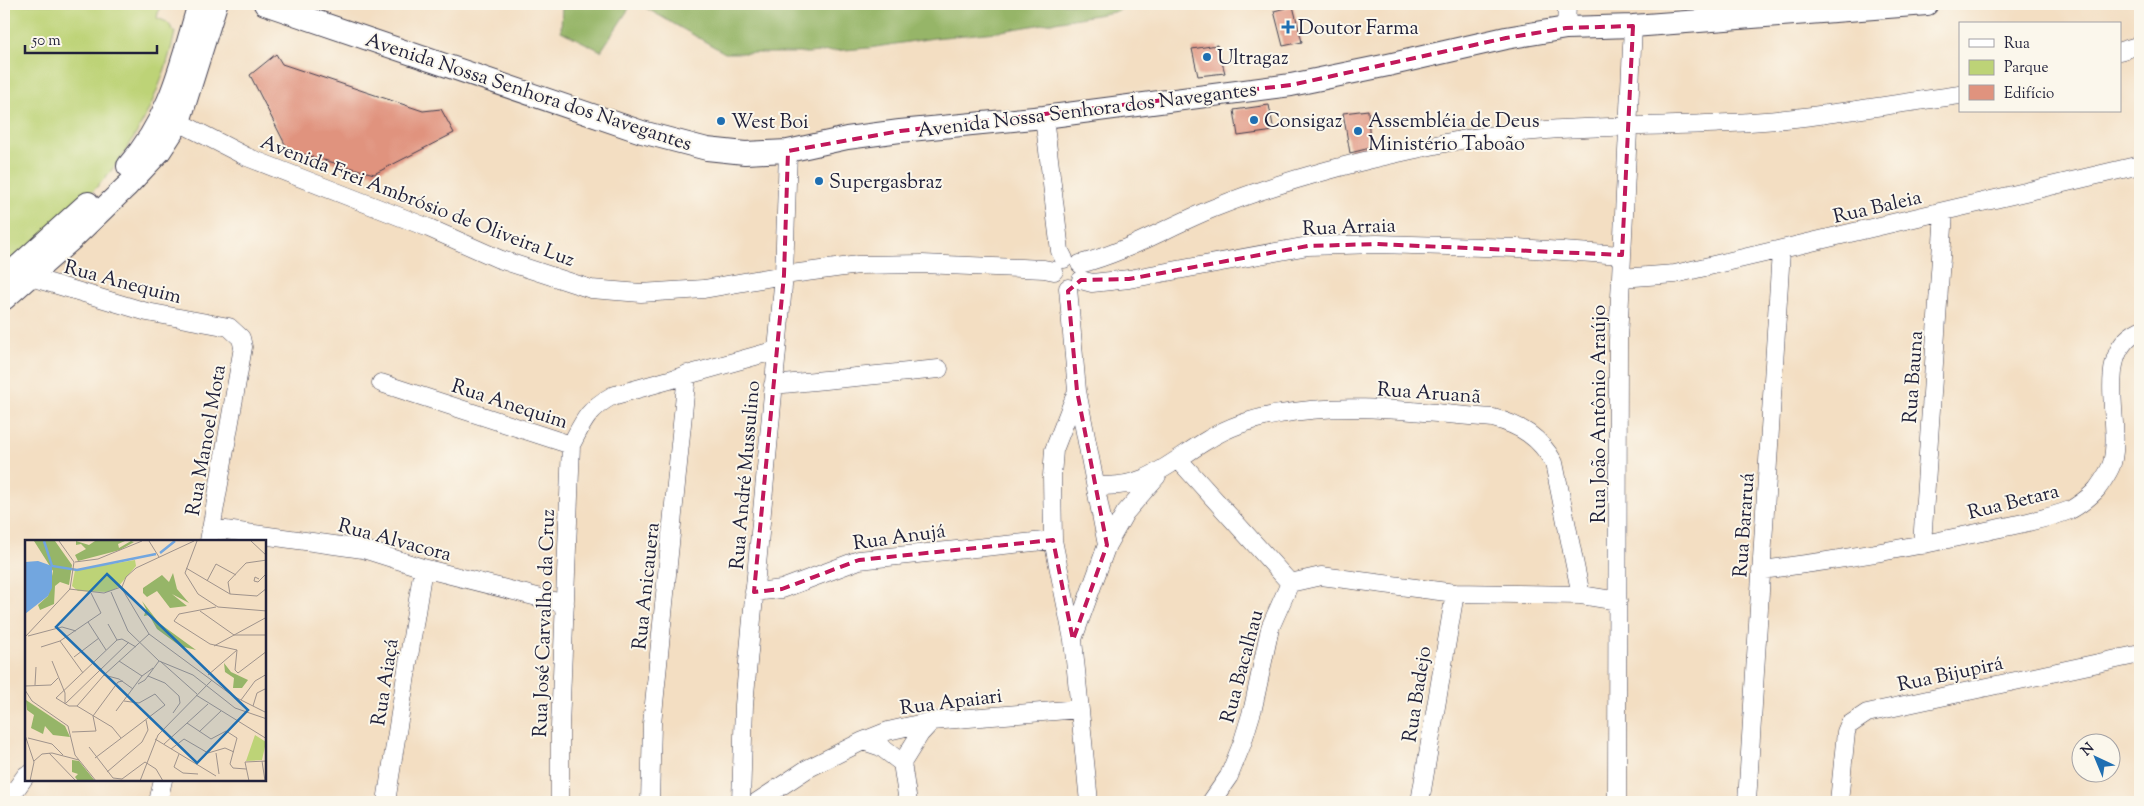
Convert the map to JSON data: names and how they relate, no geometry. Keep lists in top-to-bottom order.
{
  "streets": {
    "main road": ["Avenida Nossa Senhora dos Navegantes"],
    "street": [
      "Avenida Frei Ambrósio de Oliveira Luz",
      "Rua Baleia",
      "Rua Arraia",
      "Rua Anequim",
      "Rua Bauna",
      "Rua Aruanã",
      "Rua João Antônio Araújo",
      "Rua Manoel Mota",
      "Rua André Mussulino",
      "Rua Betara",
      "Rua Bararuá",
      "Rua Anujá",
      "Rua Alvacora",
      "Rua Anicauera",
      "Rua José Carvalho da Cruz",
      "Rua Bacalhau",
      "Rua Bijupirá",
      "Rua Aiaçá",
      "Rua Badejo",
      "Rua Apaiari"
    ]
  },
  "crossings": [
    ["Avenida Nossa Senhora dos Navegantes", "Rua João Antônio Araújo"],
    ["Avenida Nossa Senhora dos Navegantes", "Rua André Mussulino"],
    ["Avenida Frei Ambrósio de Oliveira Luz", "Rua Arraia"],
    ["Avenida Frei Ambrósio de Oliveira Luz", "Rua João Antônio Araújo"],
    ["Avenida Frei Ambrósio de Oliveira Luz", "Rua André Mussulino"],
    ["Rua Baleia", "Rua Bauna"],
    ["Rua Baleia", "Rua João Antônio Araújo"],
    ["Rua Baleia", "Rua Bararuá"],
    ["Rua Arraia", "Rua João Antônio Araújo"],
    ["Rua Anequim", "Rua Manoel Mota"],
    ["Rua Anequim", "Rua André Mussulino"],
    ["Rua Anequim", "Rua Anicauera"],
    ["Rua Anequim", "Rua José Carvalho da Cruz"],
    ["Rua Bauna", "Rua Betara"],
    ["Rua Manoel Mota", "Rua Alvacora"],
    ["Rua André Mussulino", "Rua Anujá"],
    ["Rua Betara", "Rua Bararuá"],
    ["Rua Alvacora", "Rua José Carvalho da Cruz"],
    ["Rua Alvacora", "Rua Aiaçá"]
  ],
  "places": {
    "health": ["Doutor Farma"],
    "other": [
      "Ultragaz",
      "Consigaz",
      "West Boi",
      "Assembléia de Deus Ministério Taboão",
      "Supergasbraz"
    ]
  },
  "legend": ["Rua", "Parque", "Edifício"],
  "scale_bar": "50 m",
  "north": "top left"
}
